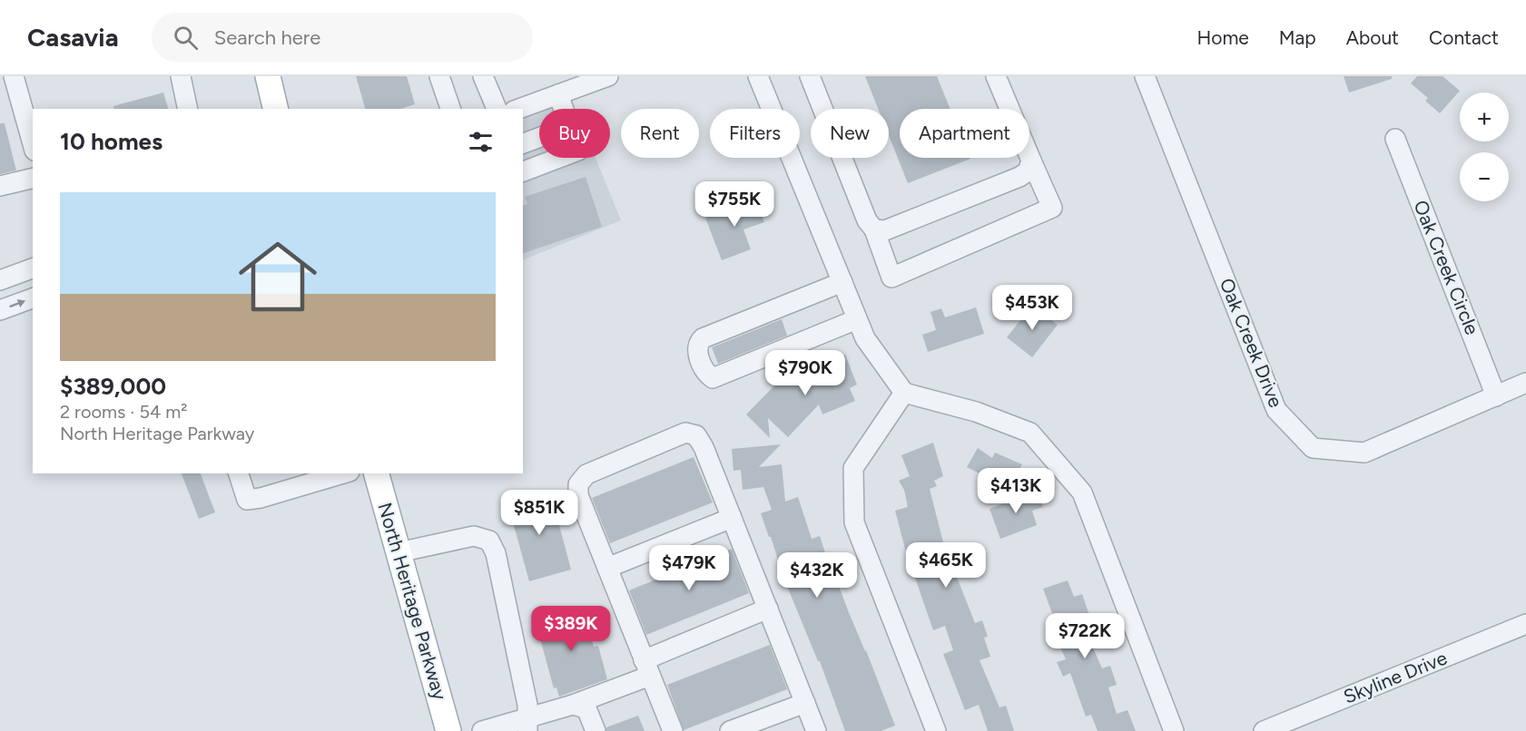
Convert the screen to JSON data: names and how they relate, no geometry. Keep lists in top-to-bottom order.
{
  "streets": {
    "main road": ["North Heritage Parkway"],
    "street": ["Oak Creek Circle", "Oak Creek Drive", "Skyline Drive"]
  },
  "crossings": [
    ["Oak Creek Circle", "Oak Creek Drive"]
  ],
  "page": {
    "header": "Casavia",
    "search": "Search here",
    "nav": [
      "Home",
      "Map",
      "About",
      "Contact"
    ],
    "map_buttons": ["+", "−"],
    "chip": [
      "Buy",
      "Rent",
      "Filters",
      "New",
      "Apartment"
    ],
    "heading": "10 homes",
    "list": [
      {
        "name": "$389,000",
        "note": "2 rooms · 54 m² · North Heritage Parkway"
      }
    ],
    "price": [
      "$755K",
      "$453K",
      "$790K",
      "$413K",
      "$851K",
      "$465K",
      "$479K",
      "$432K",
      "$389K",
      "$722K"
    ]
  }
}
